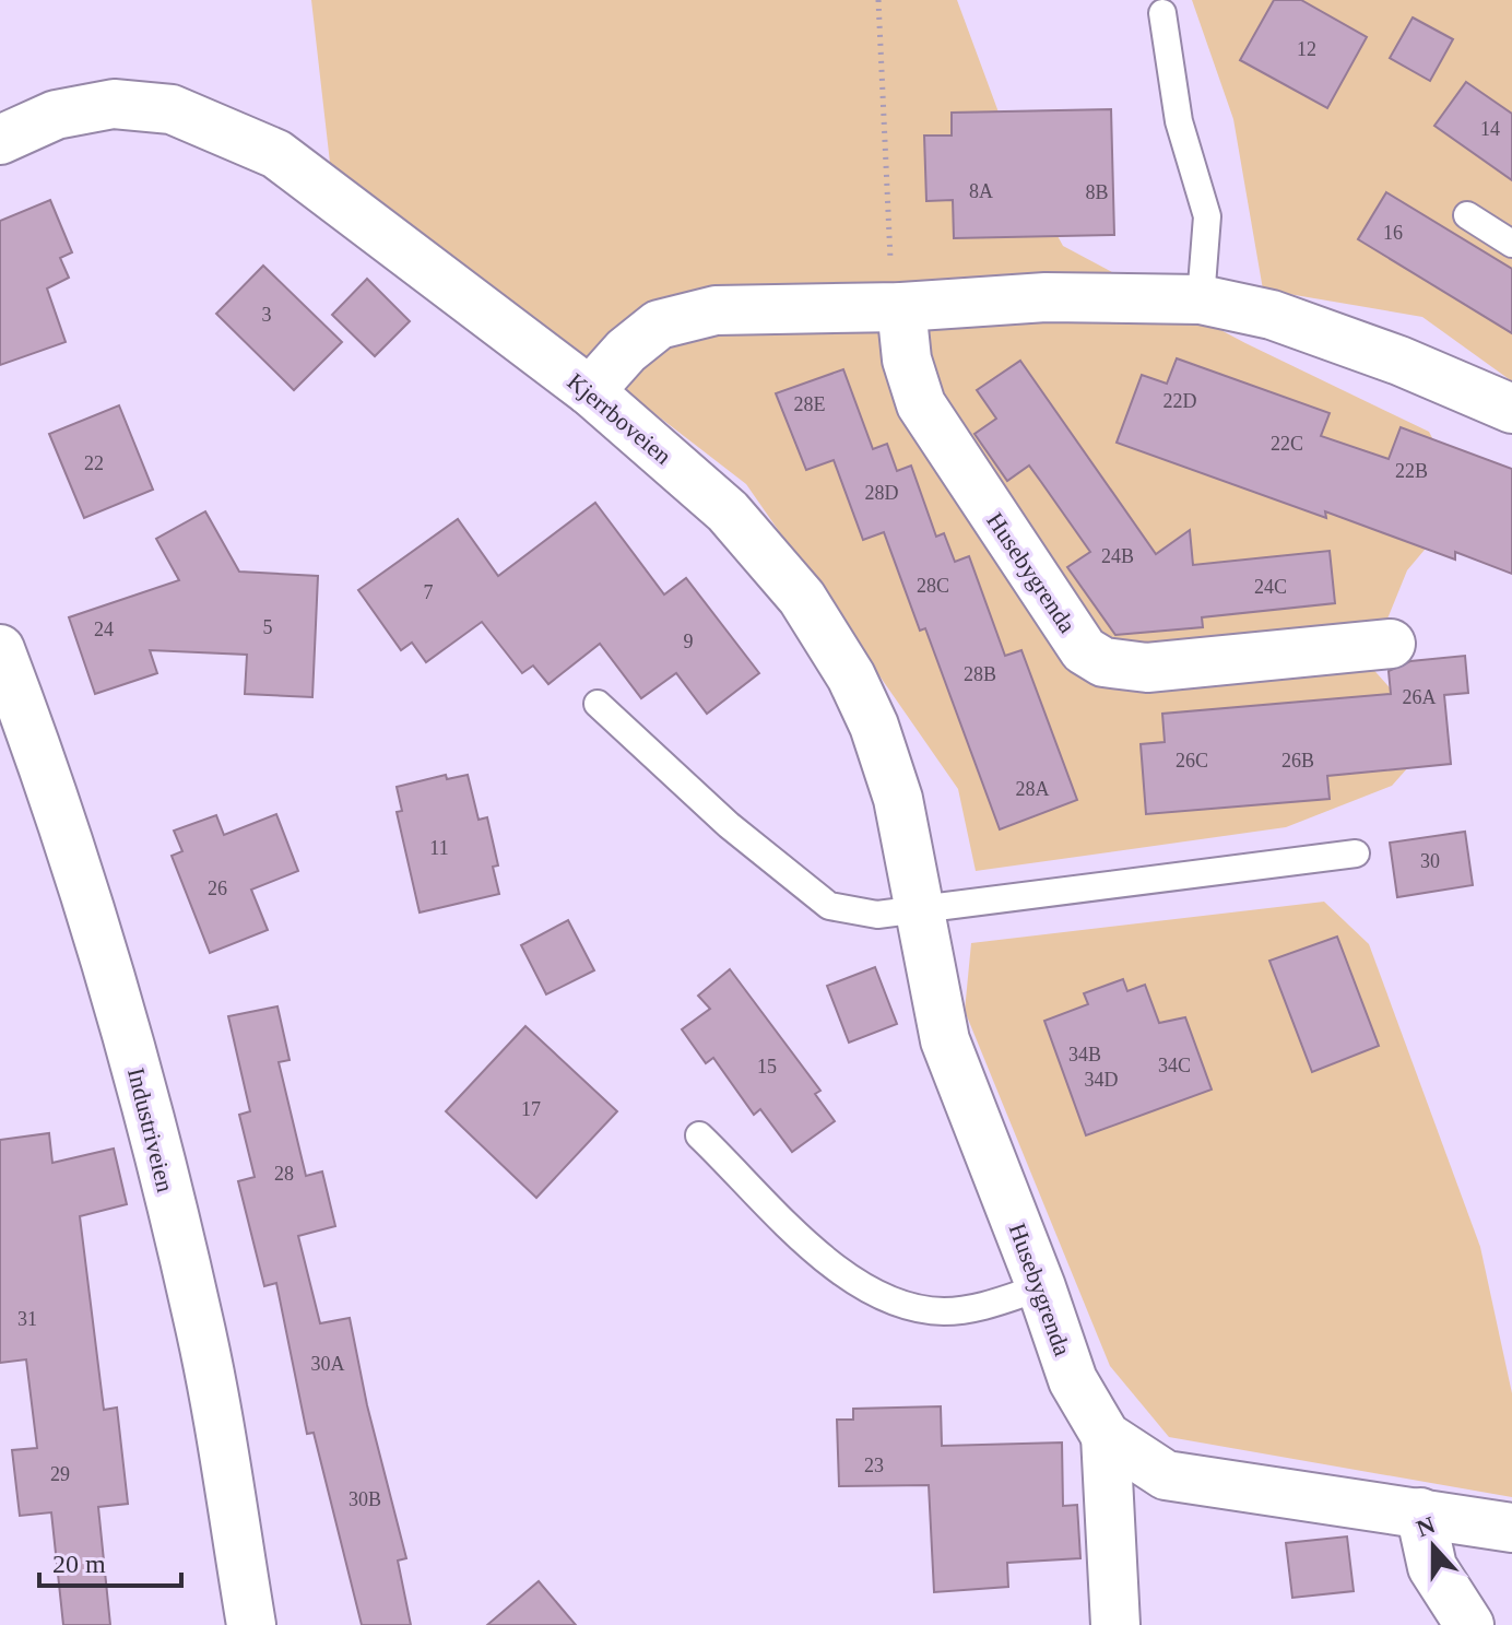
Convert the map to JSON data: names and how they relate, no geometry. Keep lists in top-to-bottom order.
{
  "streets": {
    "street": ["Kjerrboveien", "Husebygrenda", "Industriveien"]
  },
  "crossings": [
    ["Kjerrboveien", "Husebygrenda"]
  ],
  "house_numbers": [
    "12",
    "14",
    "8A",
    "8B",
    "16",
    "3",
    "22D",
    "28E",
    "22C",
    "22",
    "22B",
    "28D",
    "24B",
    "28C",
    "24C",
    "7",
    "5",
    "24",
    "9",
    "28B",
    "26A",
    "26C",
    "26B",
    "28A",
    "11",
    "30",
    "26",
    "34B",
    "34C",
    "15",
    "34D",
    "17",
    "28",
    "31",
    "30A",
    "23",
    "29",
    "30B"
  ],
  "scale_bar": "20 m",
  "north": "top"
}
